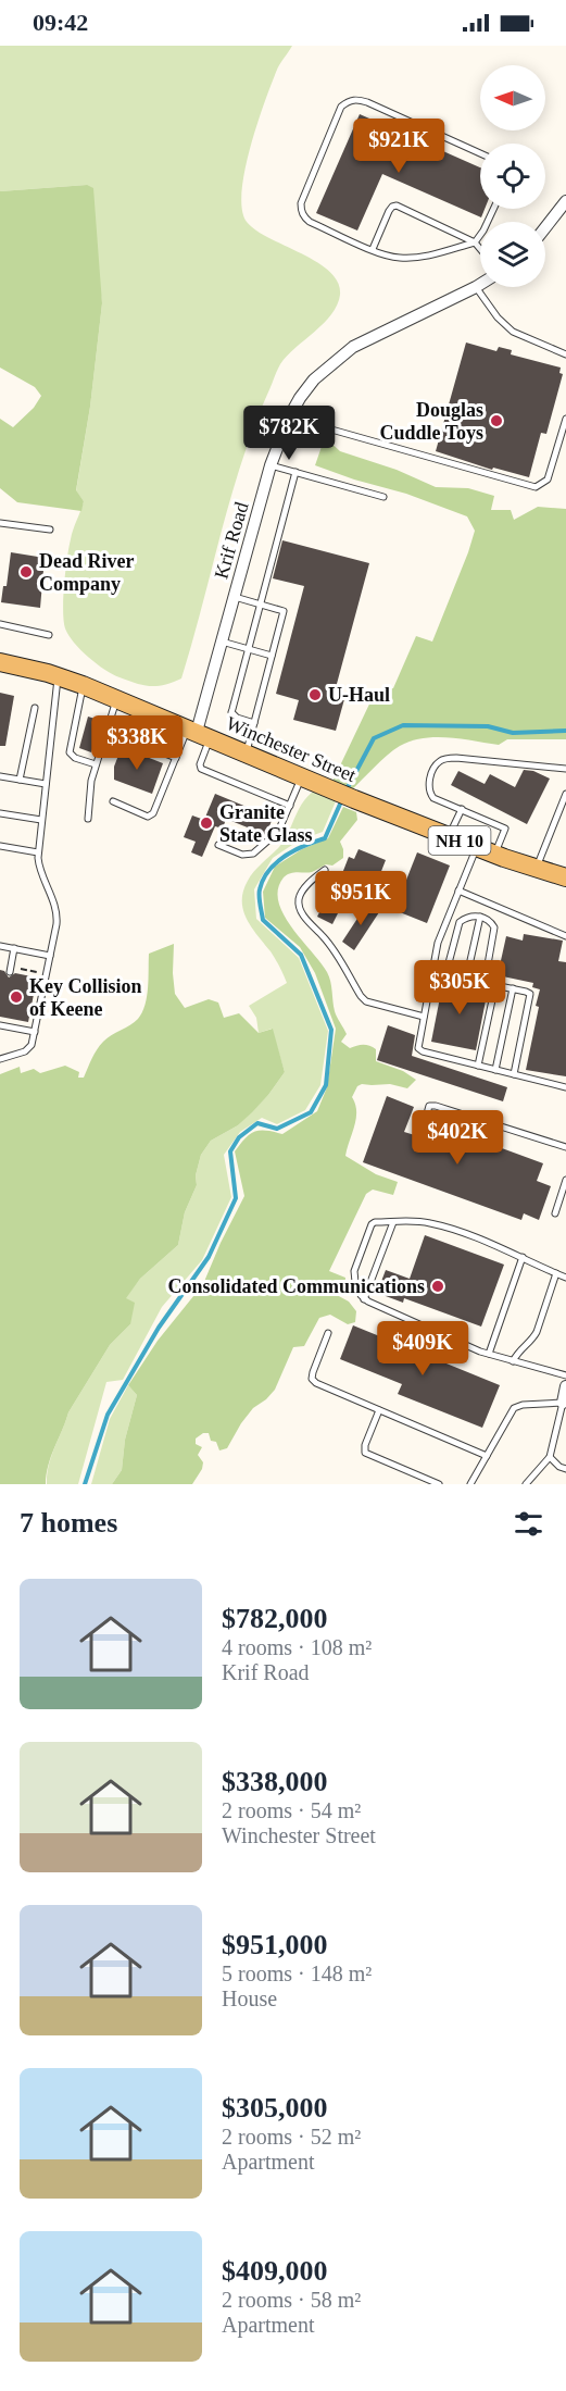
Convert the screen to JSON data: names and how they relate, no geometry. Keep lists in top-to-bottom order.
{
  "streets": {
    "main road": ["Winchester Street", "NH 10"],
    "street": ["Krif Road"]
  },
  "crossings": [
    ["Krif Road", "Winchester Street"]
  ],
  "places": [
    "Douglas Cuddle Toys",
    "Dead River Company",
    "U-Haul",
    "Granite State Glass",
    "Key Collision of Keene",
    "Consolidated Communications"
  ],
  "north": "left",
  "page": {
    "status": "09:42",
    "price": [
      "$921K",
      "$782K",
      "$338K",
      "$951K",
      "$305K",
      "$402K",
      "$409K"
    ],
    "heading": "7 homes",
    "list": [
      {
        "name": "$782,000",
        "note": "4 rooms · 108 m² · Krif Road"
      },
      {
        "name": "$338,000",
        "note": "2 rooms · 54 m² · Winchester Street"
      },
      {
        "name": "$951,000",
        "note": "5 rooms · 148 m² · House"
      },
      {
        "name": "$305,000",
        "note": "2 rooms · 52 m² · Apartment"
      },
      {
        "name": "$409,000",
        "note": "2 rooms · 58 m² · Apartment"
      }
    ]
  }
}
